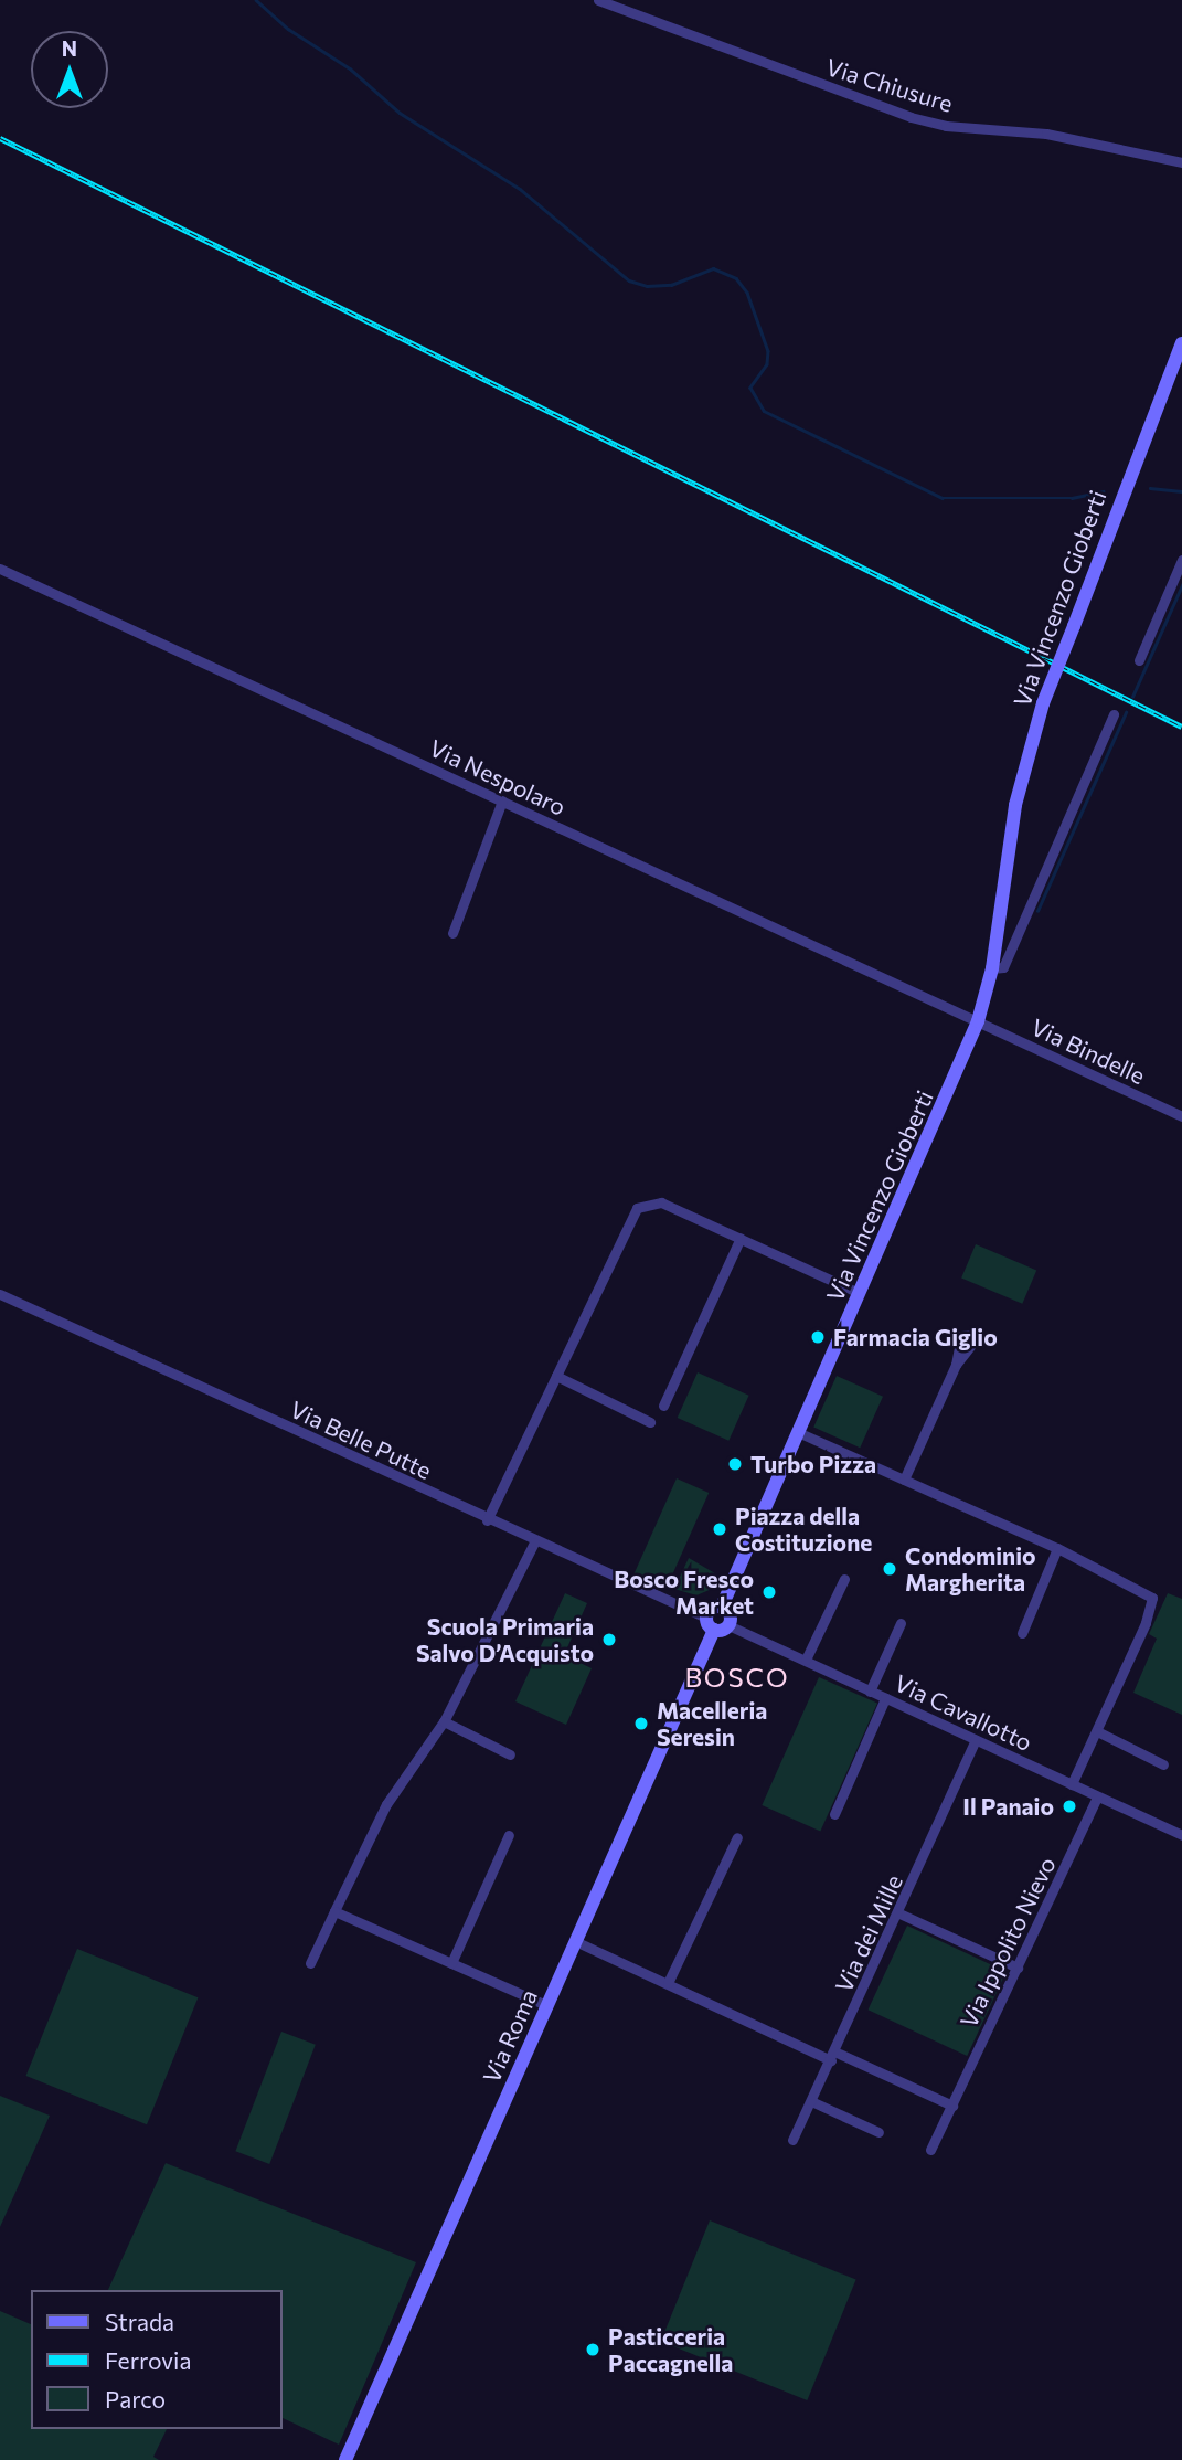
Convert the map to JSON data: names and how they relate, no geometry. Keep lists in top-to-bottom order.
{
  "streets": {
    "street": [
      "Via Chiusure",
      "Via Vincenzo Gioberti",
      "Via Nespolaro",
      "Via Bindelle",
      "Via Belle Putte",
      "Via Cavallotto",
      "Via dei Mille",
      "Via Ippolito Nievo",
      "Via Roma"
    ]
  },
  "crossings": [
    ["Via Vincenzo Gioberti", "Via Nespolaro"],
    ["Via Vincenzo Gioberti", "Via Bindelle"],
    ["Via Nespolaro", "Via Bindelle"],
    ["Via Belle Putte", "Via Cavallotto"],
    ["Via Belle Putte", "Via Roma"],
    ["Via Cavallotto", "Via dei Mille"],
    ["Via Cavallotto", "Via Ippolito Nievo"],
    ["Via Cavallotto", "Via Roma"]
  ],
  "districts": ["BOSCO"],
  "places": [
    "Farmacia Giglio",
    "Turbo Pizza",
    "Piazza della Costituzione",
    "Condominio Margherita",
    "Bosco Fresco Market",
    "Scuola Primaria Salvo D’Acquisto",
    "Macelleria Seresin",
    "Il Panaio",
    "Pasticceria Paccagnella"
  ],
  "legend": ["Strada", "Ferrovia", "Parco"],
  "north": "top"
}
